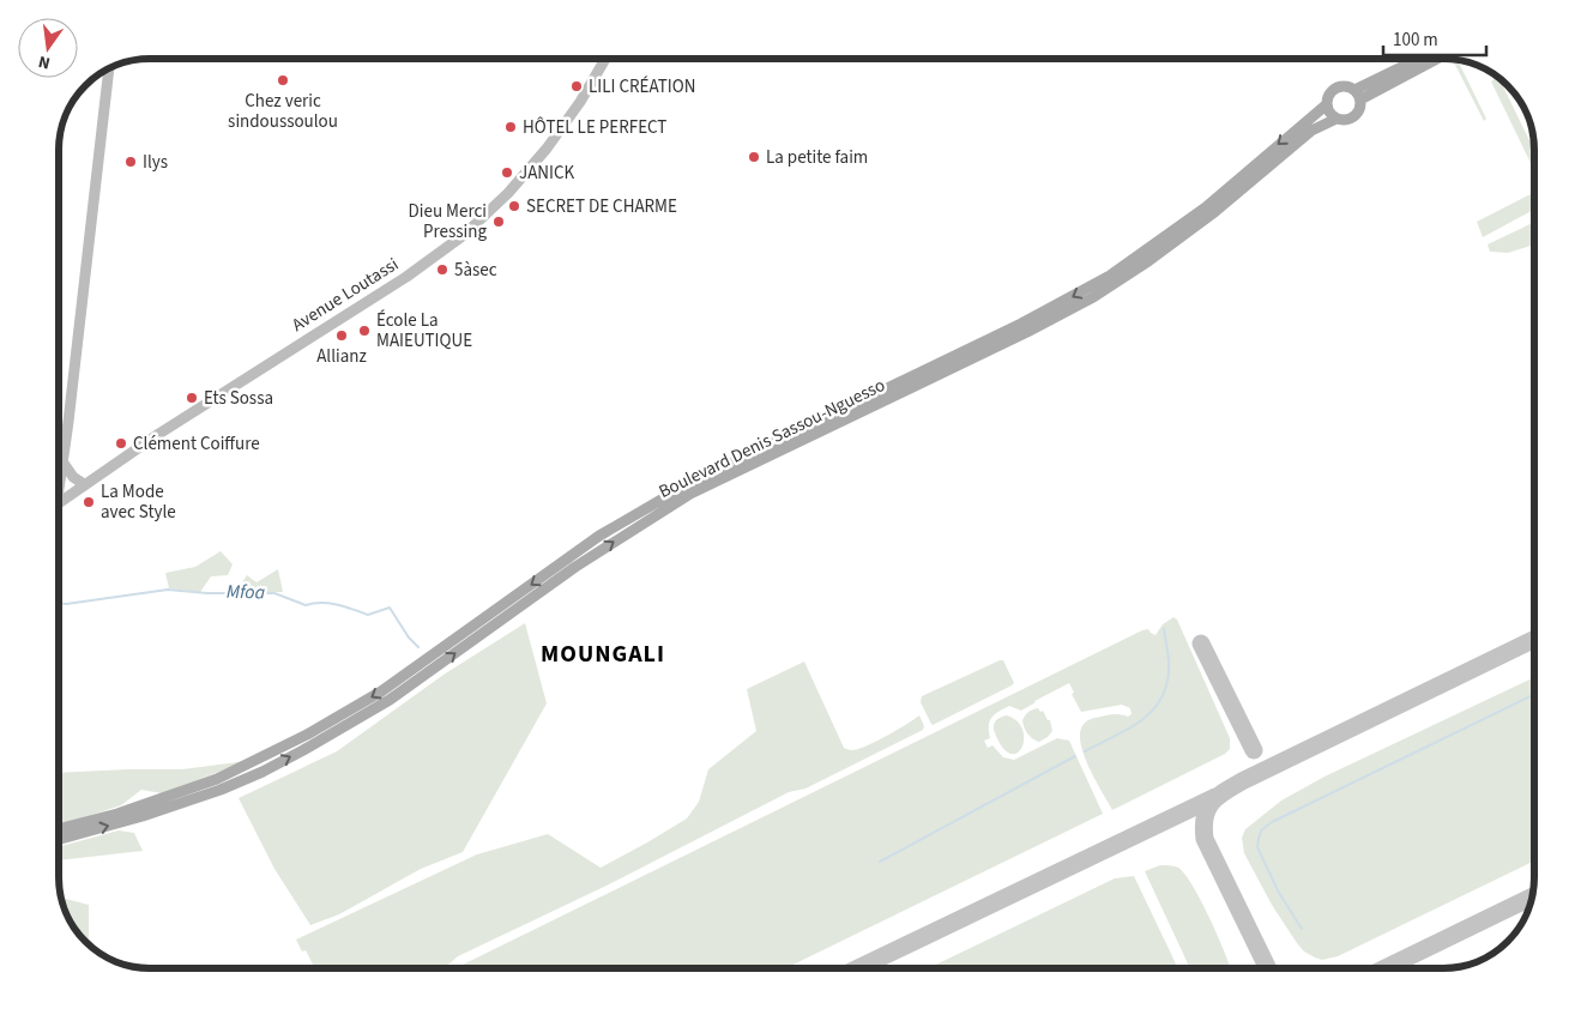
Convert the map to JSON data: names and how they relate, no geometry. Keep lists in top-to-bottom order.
{
  "streets": {
    "main road": ["Avenue Loutassi", "Boulevard Denis Sassou-Nguesso"]
  },
  "districts": ["MOUNGALI"],
  "water": ["Mfoa"],
  "places": [
    "Chez veric sindoussoulou",
    "LILI CRÉATION",
    "HÔTEL LE PERFECT",
    "La petite faim",
    "Ilys",
    "JANICK",
    "SECRET DE CHARME",
    "Dieu Merci Pressing",
    "5àsec",
    "École La MAIEUTIQUE",
    "Allianz",
    "Ets Sossa",
    "Clément Coiffure",
    "La Mode avec Style"
  ],
  "scale_bar": "100 m",
  "north": "bottom"
}
